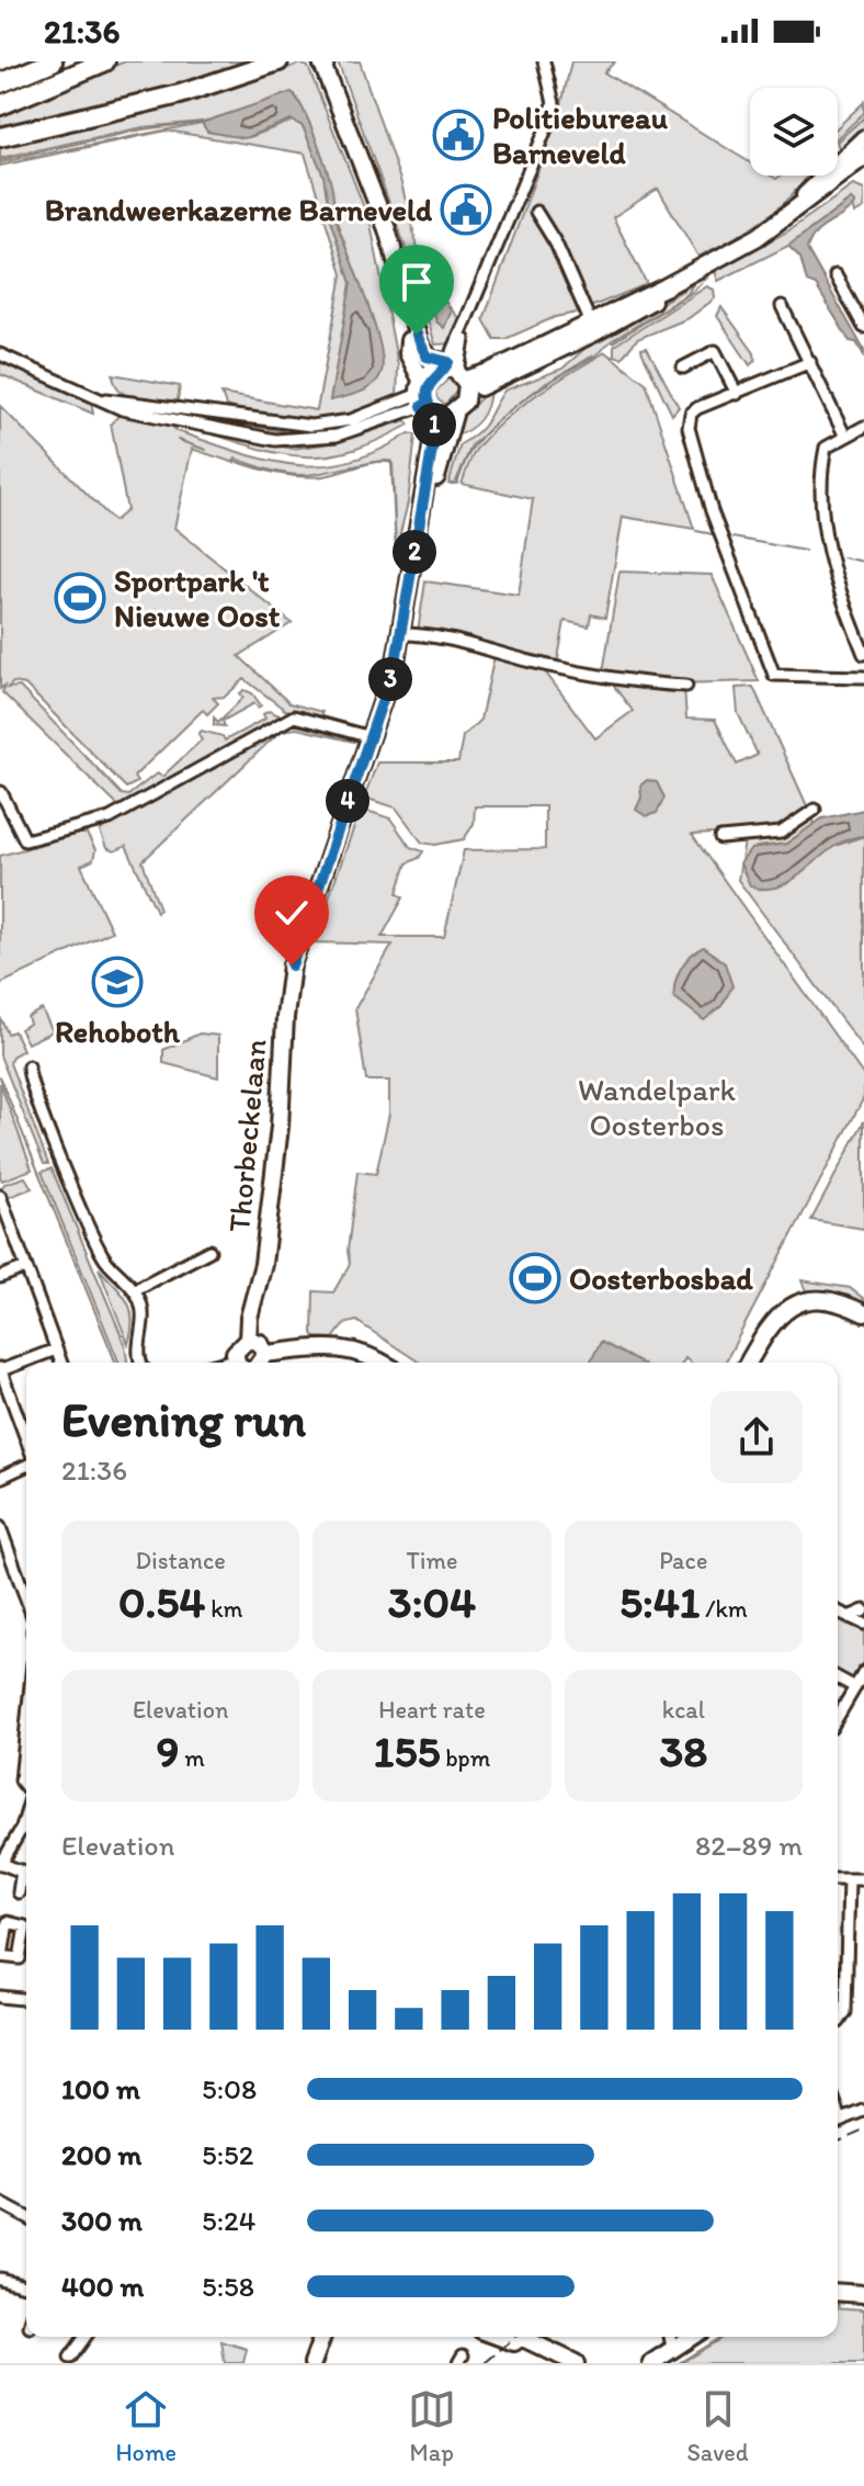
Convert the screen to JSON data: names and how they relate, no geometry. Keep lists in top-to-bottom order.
{
  "streets": {
    "main road": ["Thorbeckelaan"]
  },
  "parks": ["Wandelpark Oosterbos"],
  "places": {
    "public building": ["Politiebureau Barneveld", "Brandweerkazerne Barneveld"],
    "sports": ["Sportpark 't Nieuwe Oost", "Oosterbosbad"],
    "school or university": ["Rehoboth"]
  },
  "page": {
    "status": "21:36",
    "pins": [
      "1",
      "2",
      "3",
      "4"
    ],
    "heading": ["Evening run", "21:36"],
    "stats": [
      ["Distance", "0.54 km"],
      ["Time", "3:04"],
      ["Pace", "5:41 /km"],
      ["Elevation", "9 m"],
      ["Heart rate", "155 bpm"],
      ["kcal", "38"]
    ],
    "chart": ["Elevation", "82–89 m"],
    "list": [
      {
        "name": "100 m",
        "note": "5:08"
      },
      {
        "name": "200 m",
        "note": "5:52"
      },
      {
        "name": "300 m",
        "note": "5:24"
      },
      {
        "name": "400 m",
        "note": "5:58"
      }
    ],
    "tabs": ["Home", "Map", "Saved"]
  }
}
